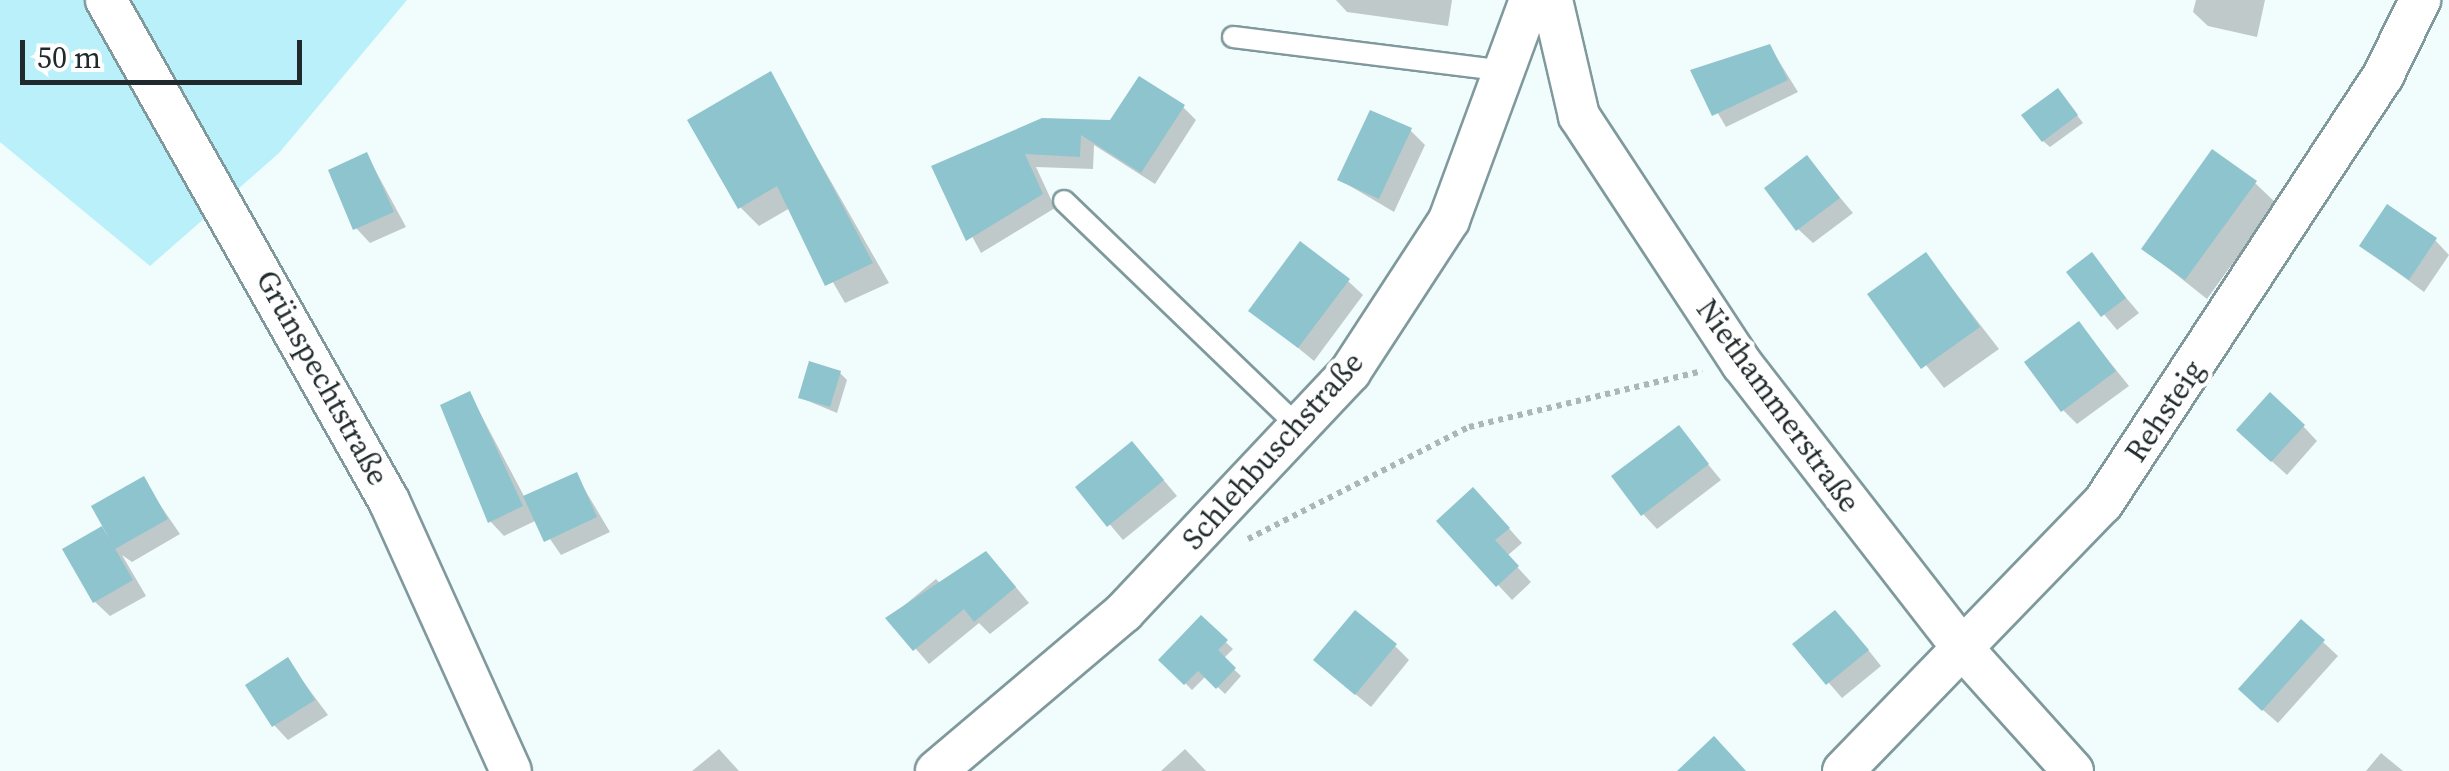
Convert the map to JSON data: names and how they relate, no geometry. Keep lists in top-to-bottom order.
{
  "streets": {
    "street": [
      "Grünspechtstraße",
      "Niethammerstraße",
      "Rehsteig",
      "Schlehbuschstraße"
    ]
  },
  "crossings": [
    ["Niethammerstraße", "Rehsteig"]
  ],
  "scale_bar": "50 m"
}
